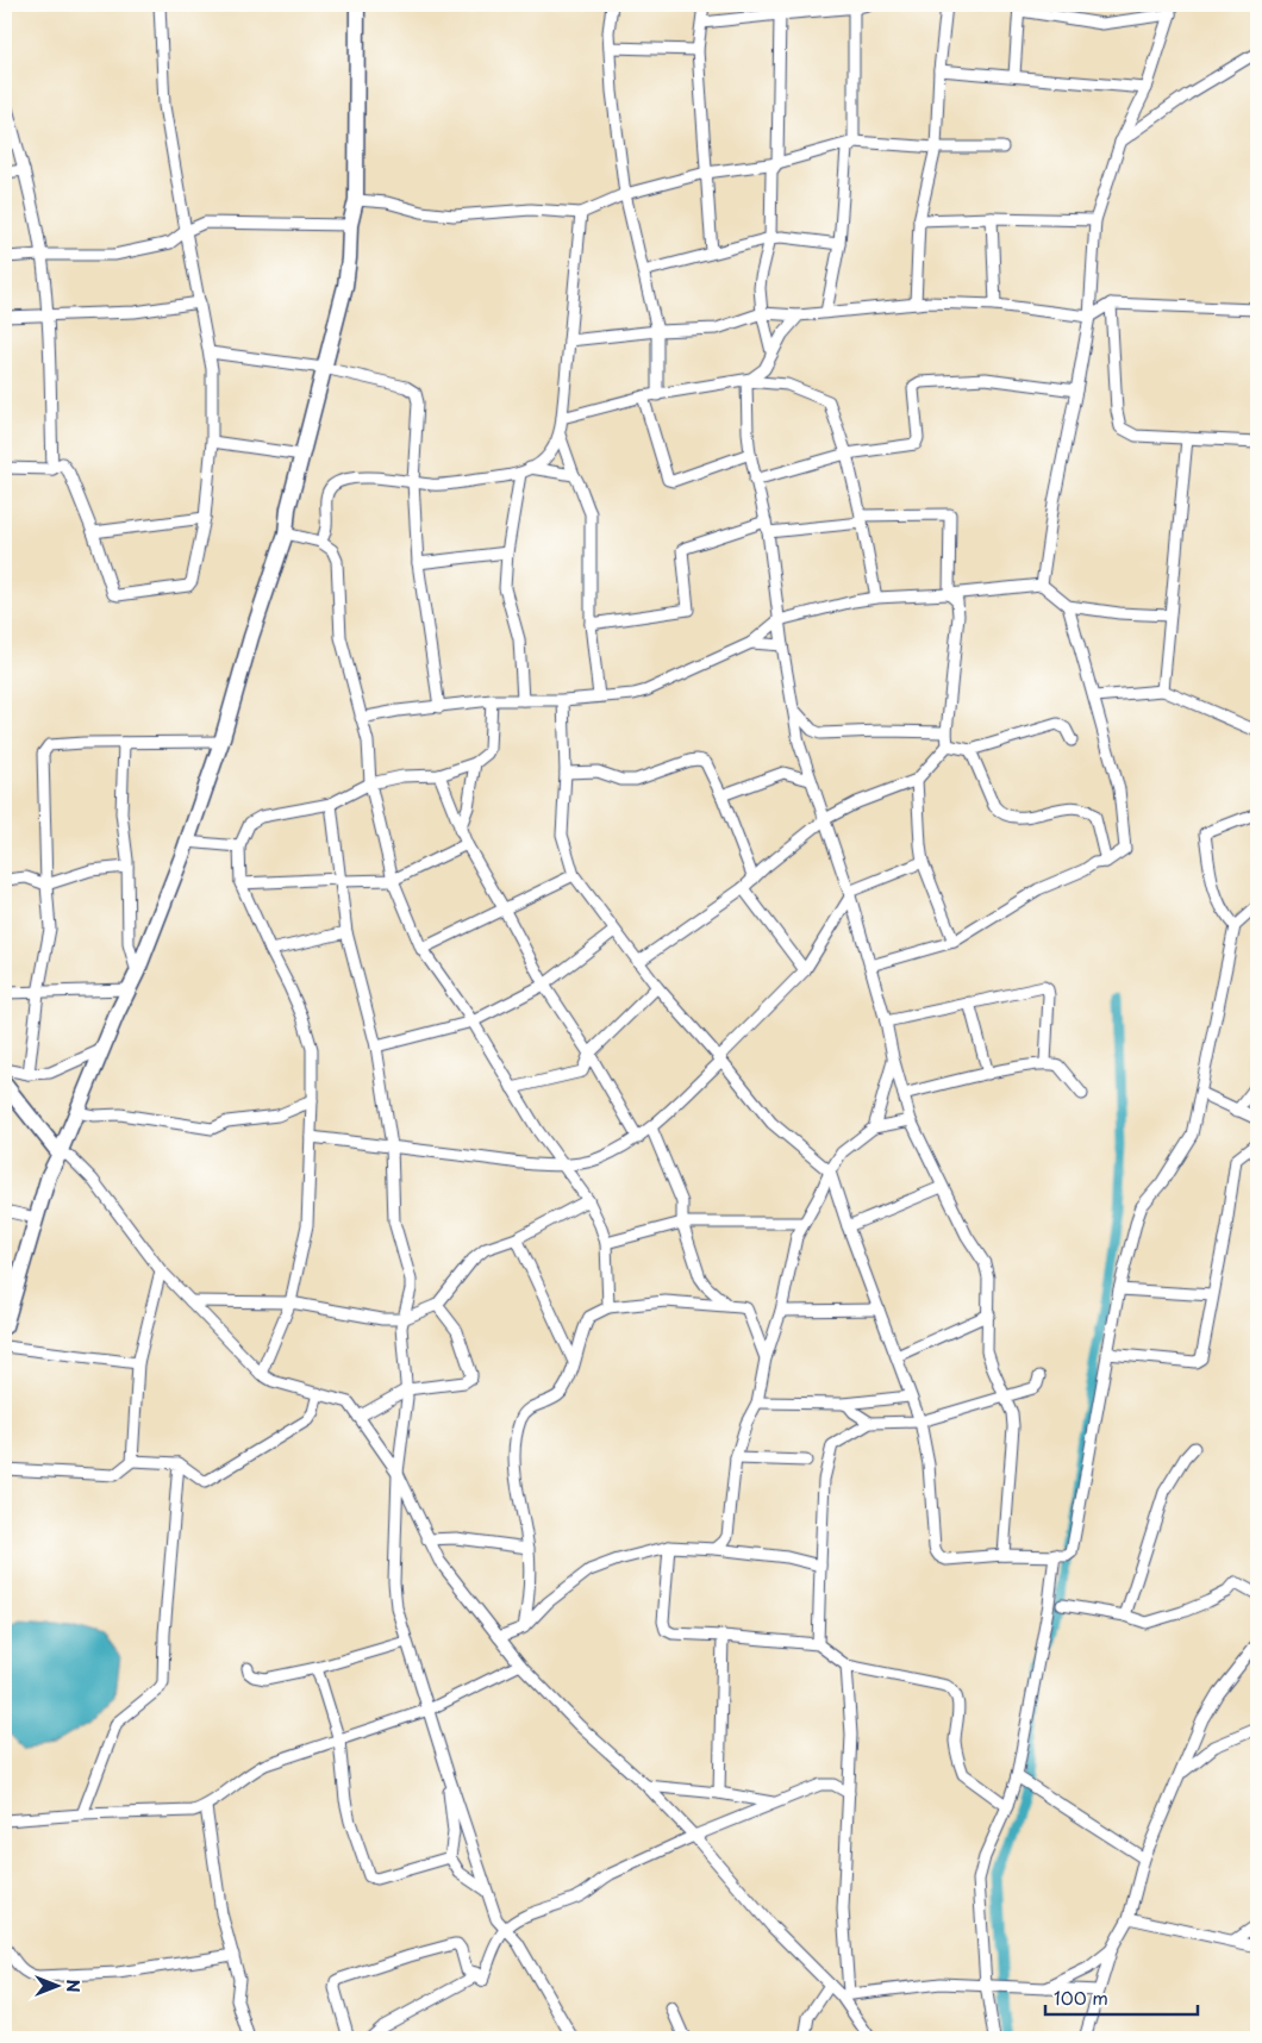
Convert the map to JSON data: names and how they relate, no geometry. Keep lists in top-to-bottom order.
{
  "scale_bar": "100 m",
  "north": "right"
}
